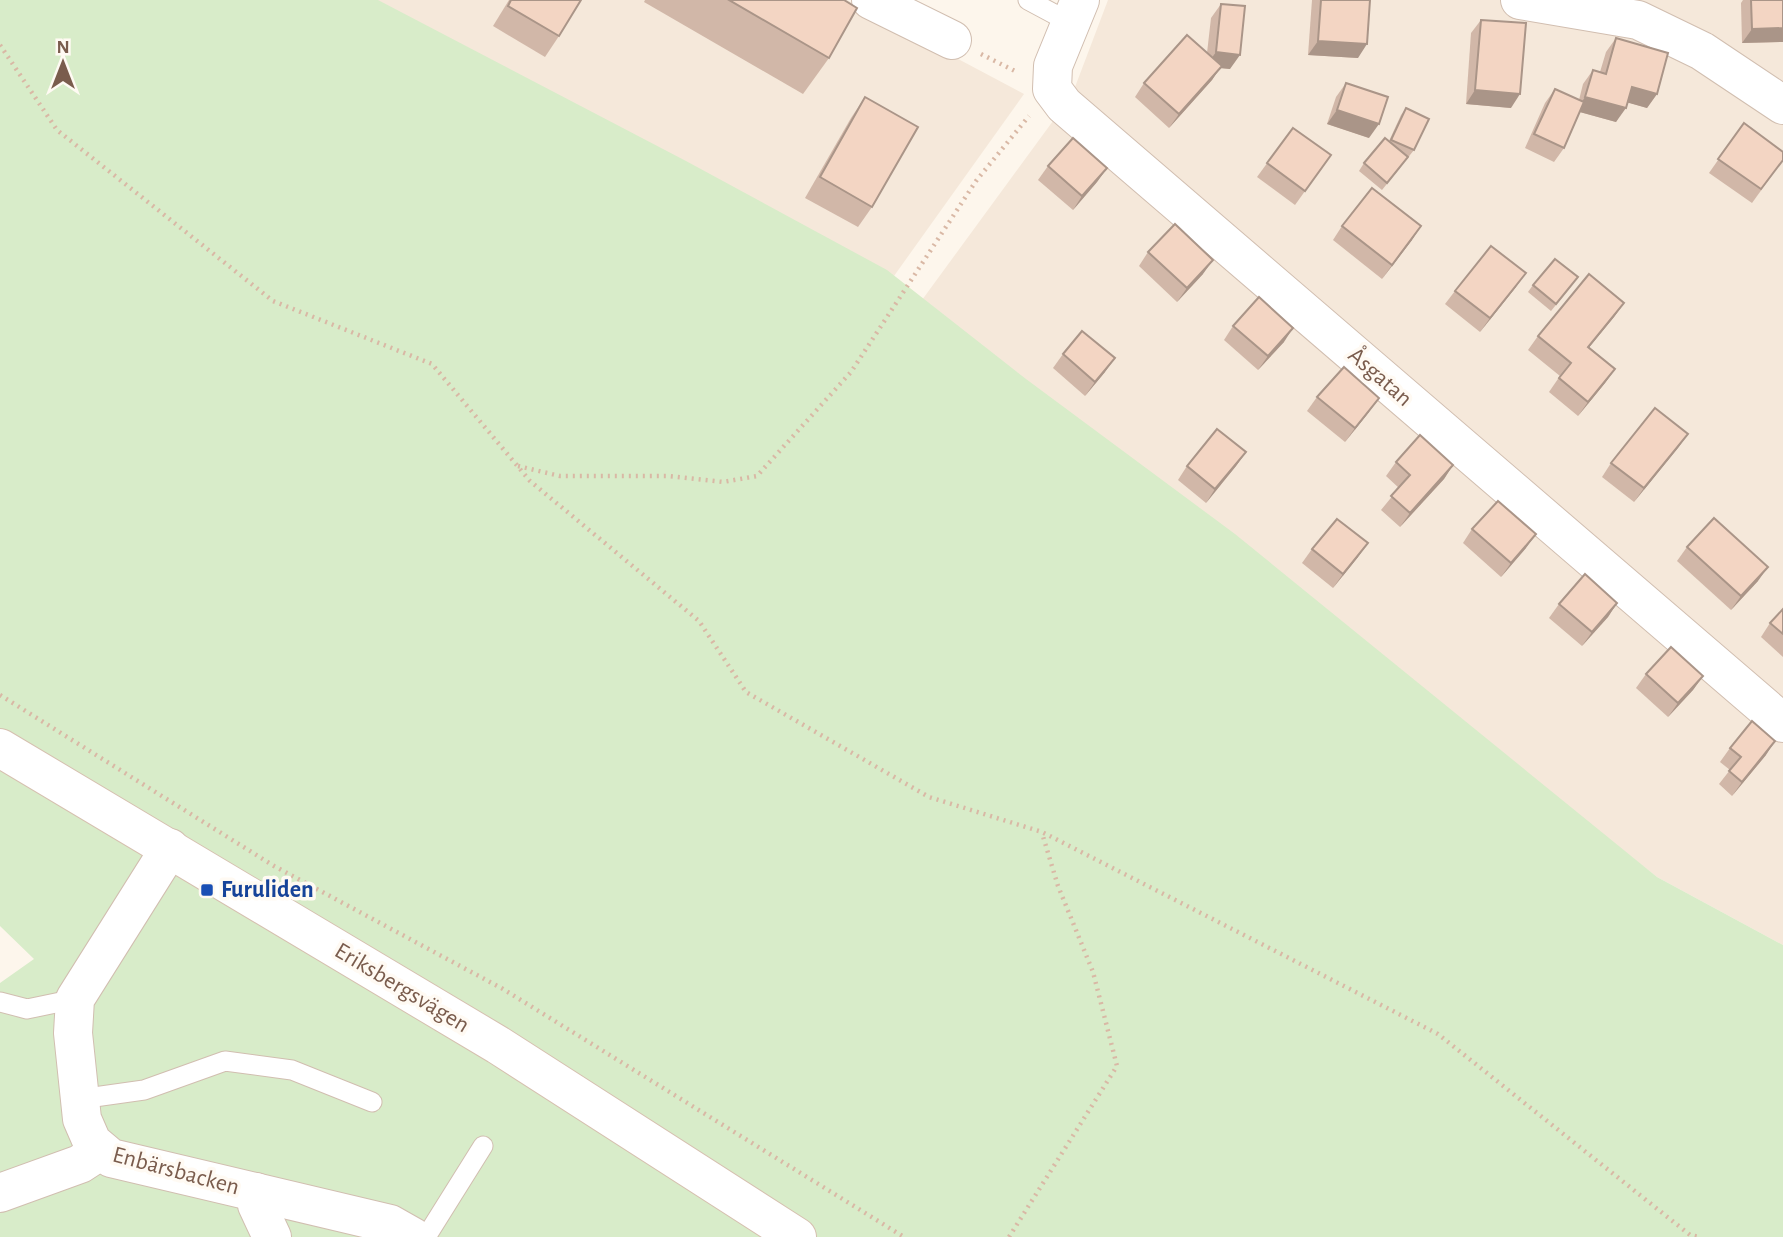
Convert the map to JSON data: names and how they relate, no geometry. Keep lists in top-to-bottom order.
{
  "streets": {
    "street": ["Åsgatan", "Eriksbergsvägen", "Enbärsbacken"]
  },
  "crossings": [
    ["Eriksbergsvägen", "Enbärsbacken"]
  ],
  "places": {
    "transit": ["Furuliden"]
  },
  "north": "top"
}
